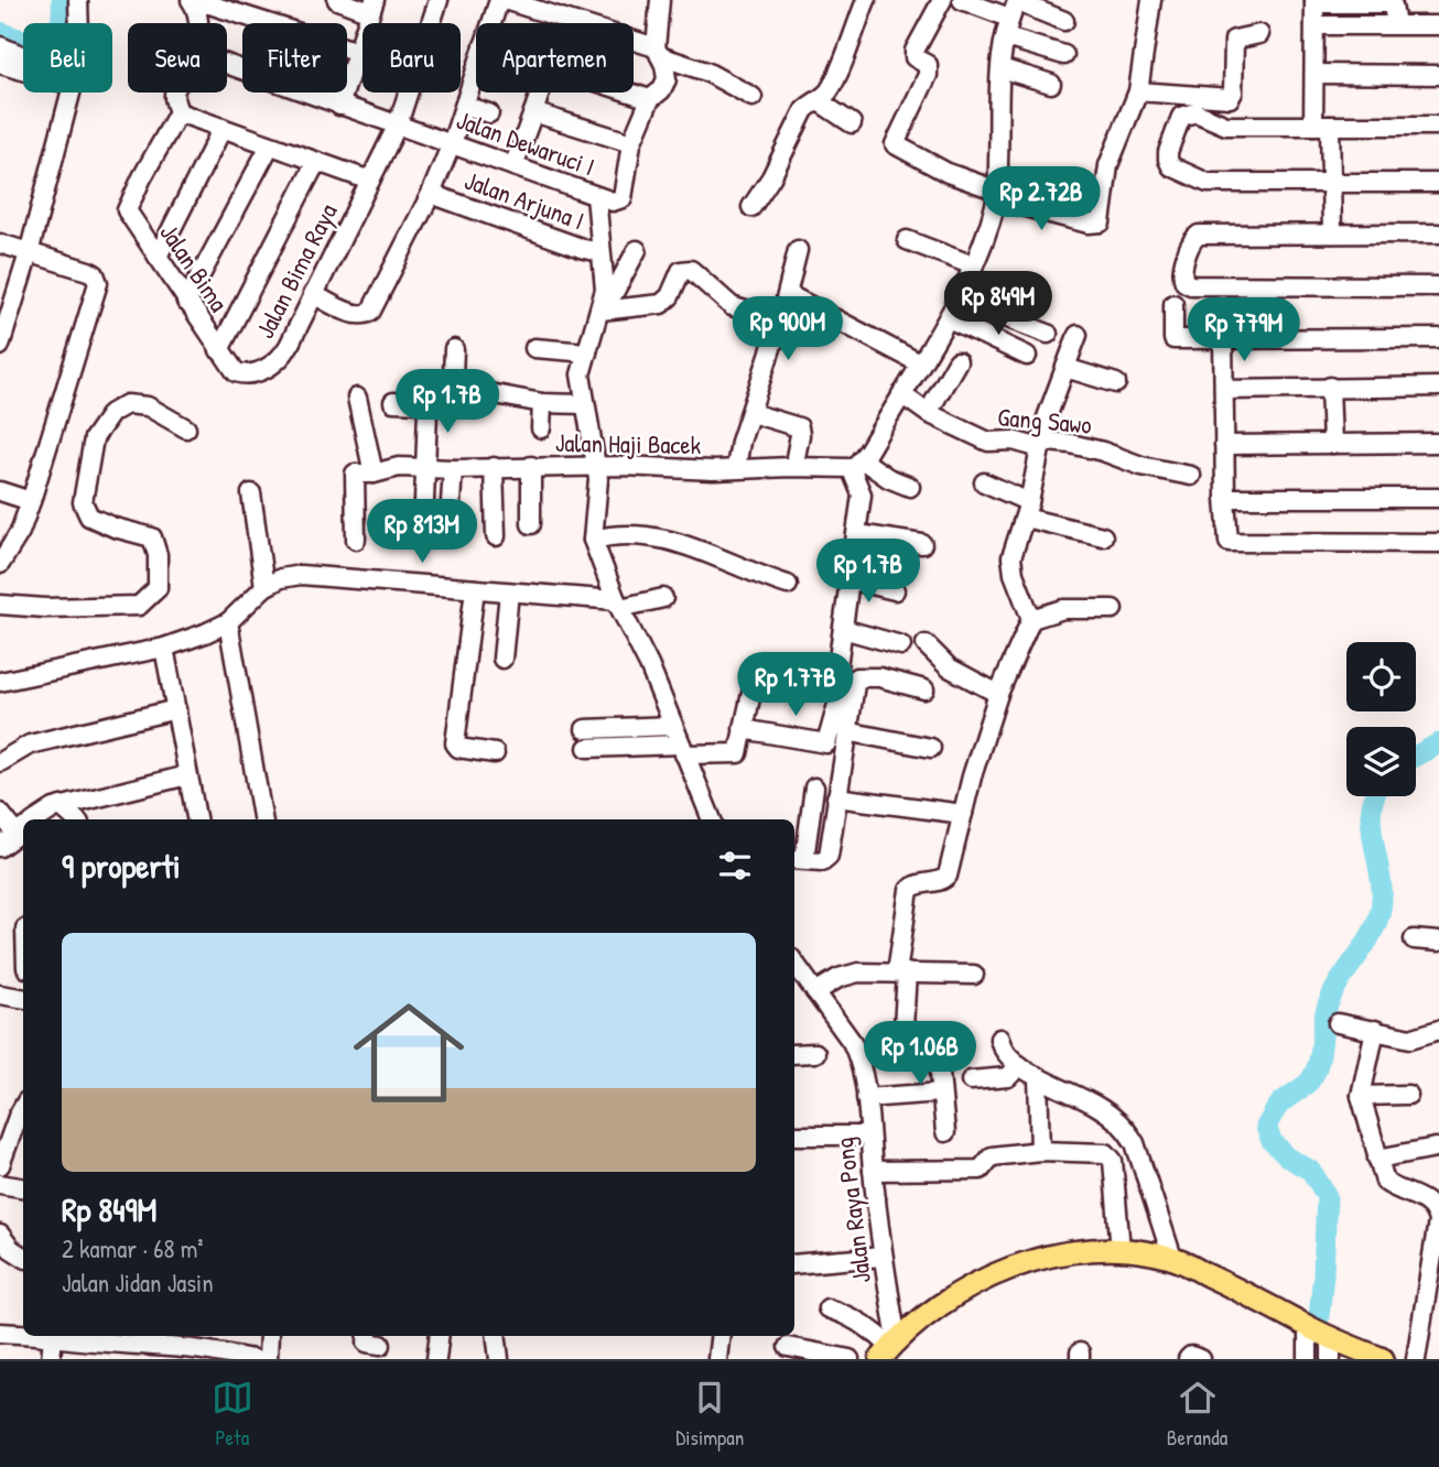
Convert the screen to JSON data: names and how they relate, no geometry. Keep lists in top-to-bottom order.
{
  "streets": {
    "street": [
      "Jalan Dewaruci I",
      "Jalan Arjuna I",
      "Jalan Bima",
      "Jalan Bima Raya",
      "Gang Sawo",
      "Jalan Haji Bacek",
      "Jalan Raya Pong"
    ]
  },
  "crossings": [
    ["Jalan Dewaruci I", "Jalan Bima Raya"],
    ["Jalan Bima", "Jalan Bima Raya"]
  ],
  "page": {
    "chip": [
      "Beli",
      "Sewa",
      "Filter",
      "Baru",
      "Apartemen"
    ],
    "price": [
      "Rp 2.72B",
      "Rp 849M",
      "Rp 900M",
      "Rp 779M",
      "Rp 1.7B",
      "Rp 813M",
      "Rp 1.7B",
      "Rp 1.77B",
      "Rp 1.06B"
    ],
    "heading": "9 properti",
    "list": [
      {
        "name": "Rp 849M",
        "note": "2 kamar · 68 m² · Jalan Jidan Jasin"
      }
    ],
    "tabs": ["Peta", "Disimpan", "Beranda"]
  }
}
